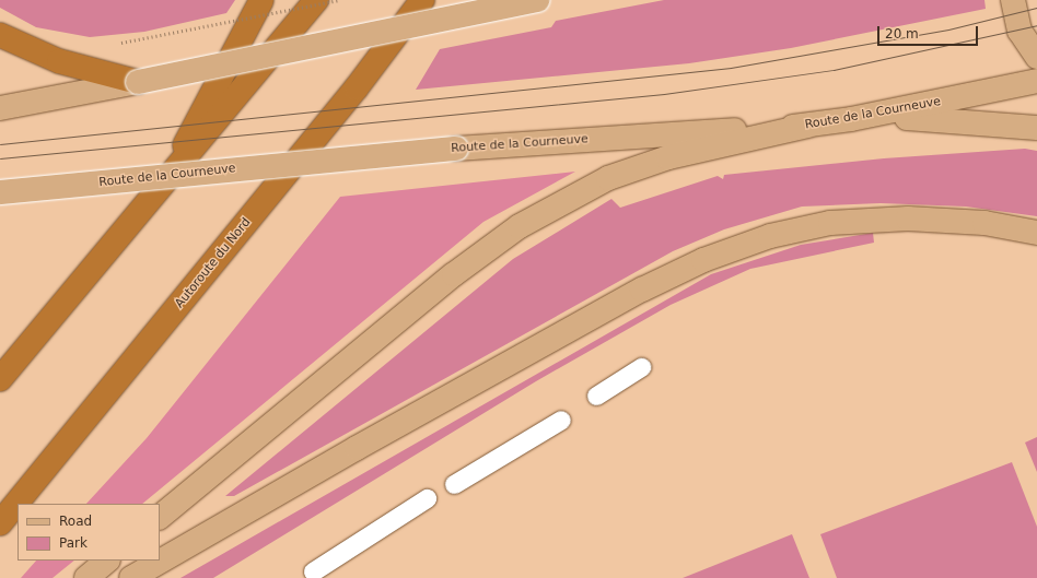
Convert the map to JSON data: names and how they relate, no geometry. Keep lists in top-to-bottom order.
{
  "streets": {
    "highway": ["Autoroute du Nord"],
    "main road": ["Route de la Courneuve"]
  },
  "legend": ["Road", "Park"],
  "scale_bar": "20 m"
}
